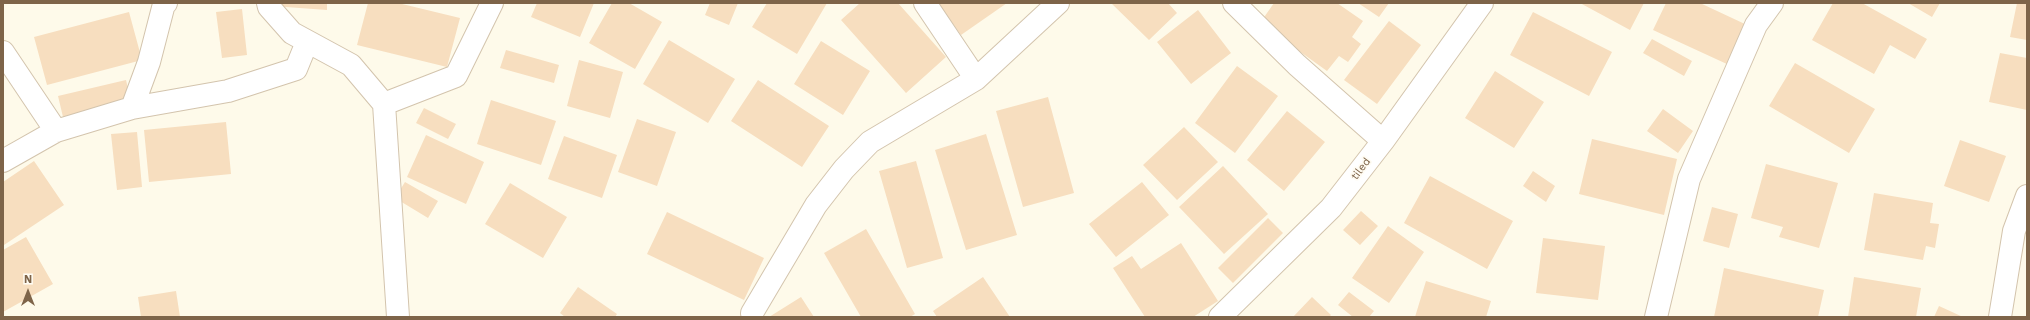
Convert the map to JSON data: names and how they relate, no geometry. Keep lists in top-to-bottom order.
{
  "streets": {
    "street": ["tiled"]
  },
  "north": "top"
}
